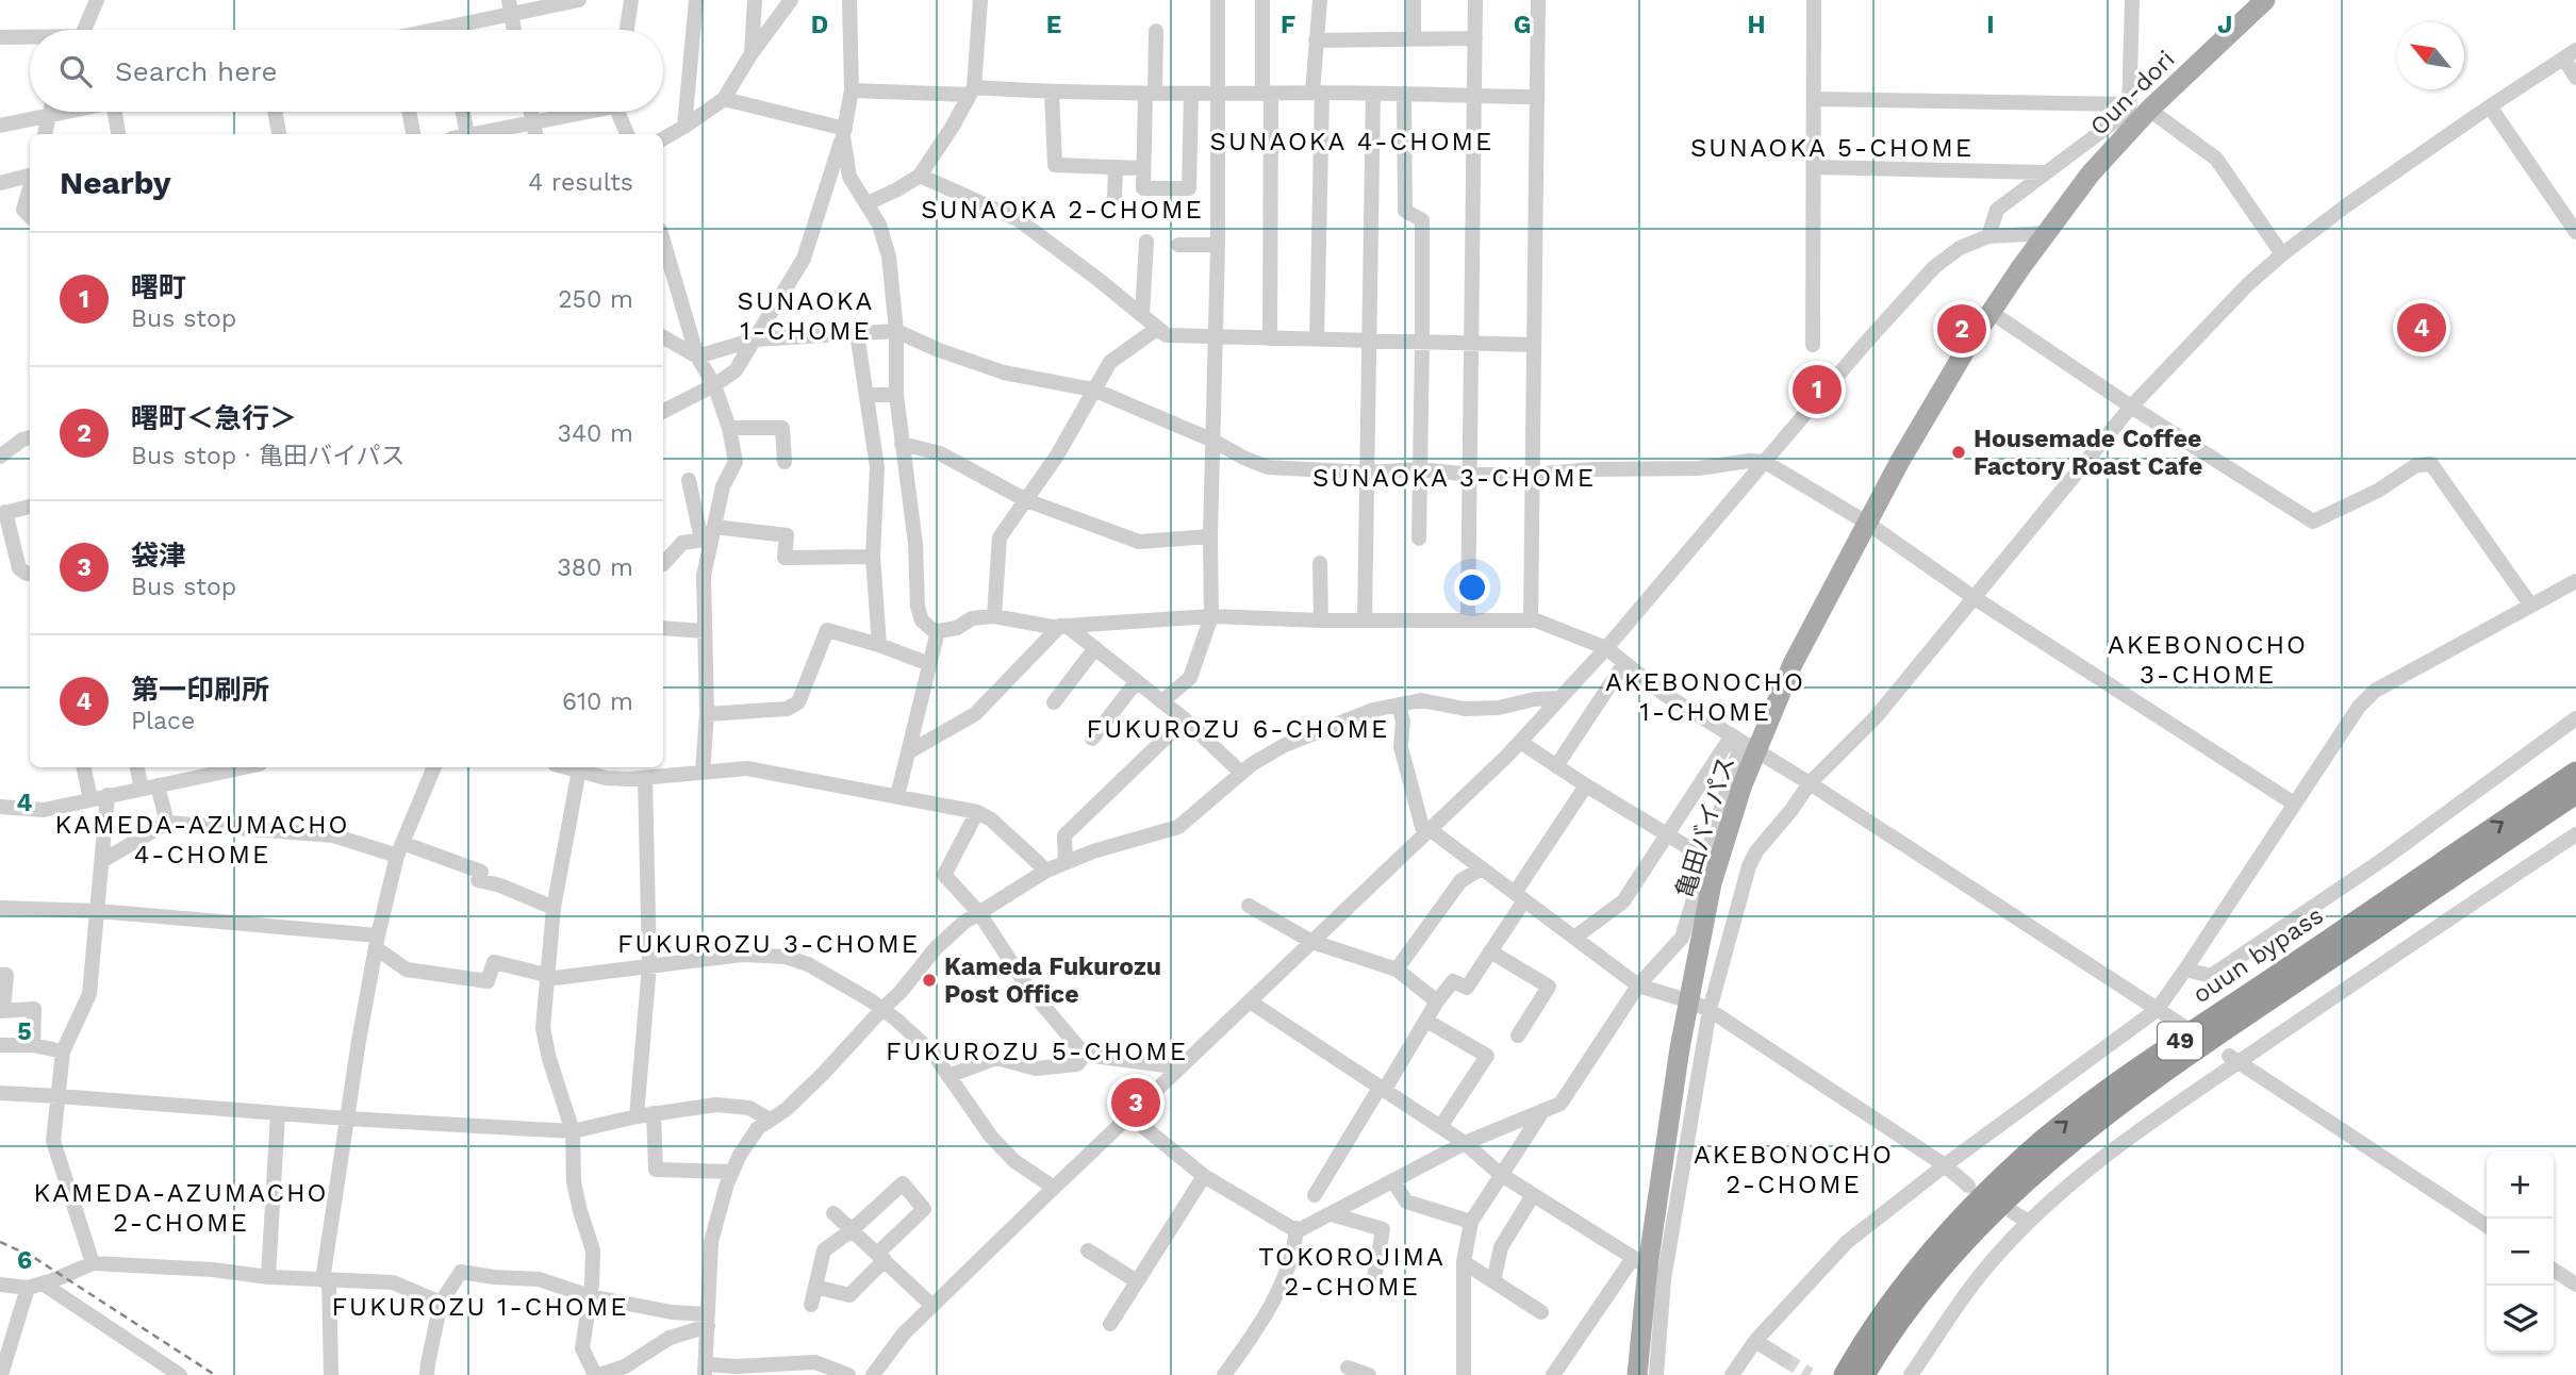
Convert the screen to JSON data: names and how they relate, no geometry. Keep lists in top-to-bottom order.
{
  "streets": {
    "highway": ["ouun bypass", "49"],
    "main road": ["Oun-dori", "亀田バイパス"]
  },
  "crossings": [
    ["Oun-dori", "亀田バイパス"]
  ],
  "districts": [
    "SUNAOKA 4-CHOME",
    "SUNAOKA 5-CHOME",
    "SUNAOKA 2-CHOME",
    "SUNAOKA 1-CHOME",
    "SUNAOKA 3-CHOME",
    "AKEBONOCHO 3-CHOME",
    "AKEBONOCHO 1-CHOME",
    "FUKUROZU 6-CHOME",
    "KAMEDA-AZUMACHO 4-CHOME",
    "FUKUROZU 3-CHOME",
    "FUKUROZU 5-CHOME",
    "AKEBONOCHO 2-CHOME",
    "KAMEDA-AZUMACHO 2-CHOME",
    "TOKOROJIMA 2-CHOME",
    "FUKUROZU 1-CHOME"
  ],
  "places": ["Housemade Coffee Factory Roast Cafe", "Kameda Fukurozu Post Office"],
  "north": "top left",
  "page": {
    "search": "Search here",
    "heading": ["Nearby", "4 results"],
    "list": [
      {
        "mark": "1",
        "name": "曙町",
        "note": "Bus stop",
        "value": "250 m"
      },
      {
        "mark": "2",
        "name": "曙町＜急行＞",
        "note": "Bus stop · 亀田バイパス",
        "value": "340 m"
      },
      {
        "mark": "3",
        "name": "袋津",
        "note": "Bus stop",
        "value": "380 m"
      },
      {
        "mark": "4",
        "name": "第一印刷所",
        "note": "Place",
        "value": "610 m"
      }
    ],
    "pins": [
      "4",
      "2",
      "1",
      "3"
    ],
    "map_buttons": ["+", "−"]
  },
  "grid": {
    "columns": [
      "D",
      "E",
      "F",
      "G",
      "H",
      "I",
      "J"
    ],
    "rows": ["4", "5", "6"]
  }
}
